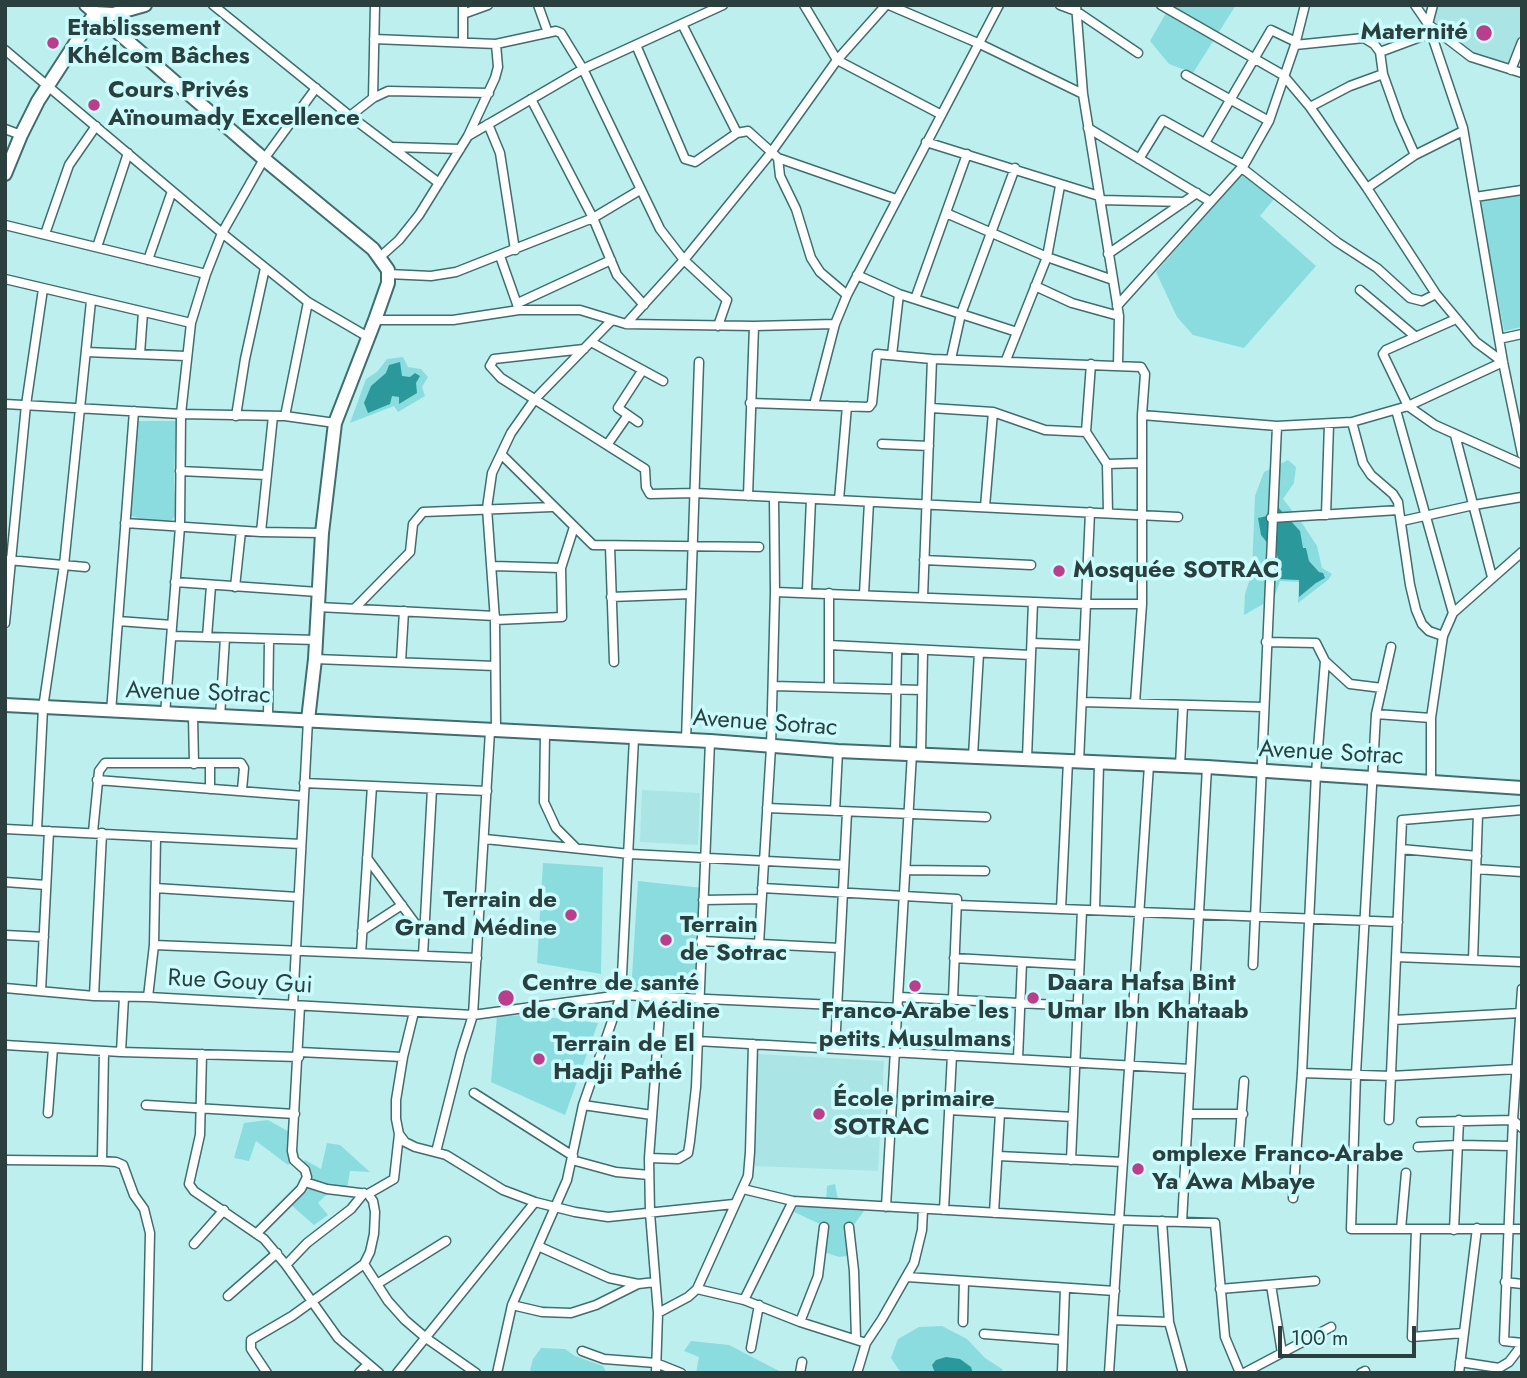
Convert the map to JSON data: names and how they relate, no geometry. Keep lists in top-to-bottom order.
{
  "streets": {
    "street": ["Avenue Sotrac", "Rue Gouy Gui"]
  },
  "places": [
    "Maternité",
    "Etablissement Khélcom Bâches",
    "Cours Privés Aïnoumady Excellence",
    "Mosquée SOTRAC",
    "Terrain de Grand Médine",
    "Terrain de Sotrac",
    "Franco-Arabe les petits Musulmans",
    "Centre de santé de Grand Médine",
    "Daara Hafsa Bint Umar Ibn Khataab",
    "Terrain de El Hadji Pathé",
    "École primaire SOTRAC",
    "omplexe Franco-Arabe Ya Awa Mbaye"
  ],
  "scale_bar": "100 m"
}
